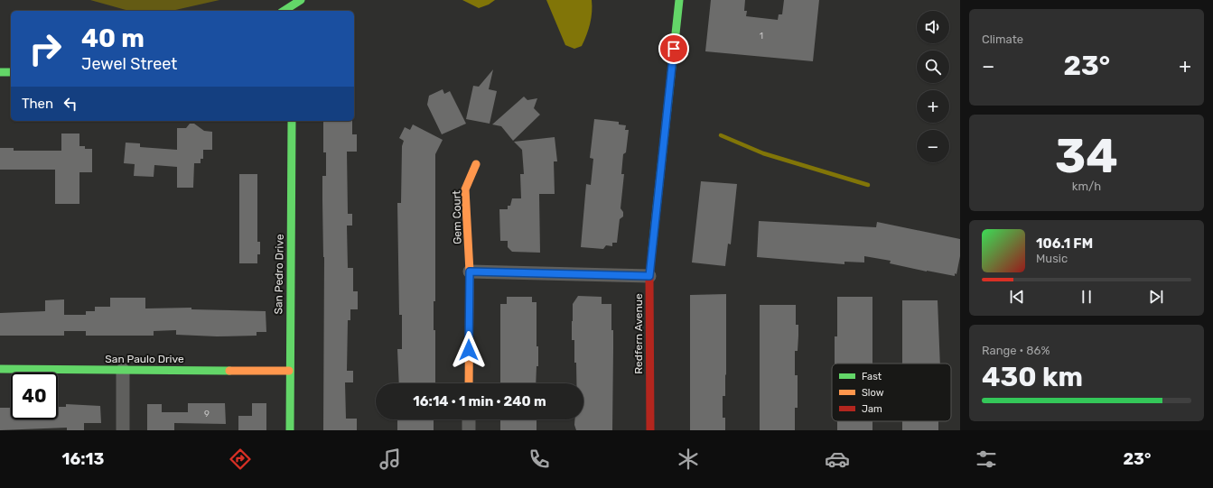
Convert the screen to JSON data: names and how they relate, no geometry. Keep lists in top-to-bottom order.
{
  "streets": {
    "street": [
      "Gem Court",
      "San Pedro Drive",
      "Redfern Avenue",
      "San Paulo Drive"
    ]
  },
  "crossings": [
    ["San Pedro Drive", "San Paulo Drive"]
  ],
  "house_numbers": ["1", "9"],
  "legend": ["Fast", "Slow", "Jam"],
  "page": {
    "tile": [
      "Climate",
      ["34", "km/h"],
      ["Range · 86%", "430 km"]
    ],
    "map_buttons": ["+", "−"],
    "turn": ["40 m", "Jewel Street"],
    "heat": ["−", "23°", "+"],
    "then": "Then",
    "song": ["106.1 FM", "Music"],
    "limit": "40",
    "trip": "16:14 · 1 min · 240 m",
    "tabs": ["16:13", "23°"]
  }
}
